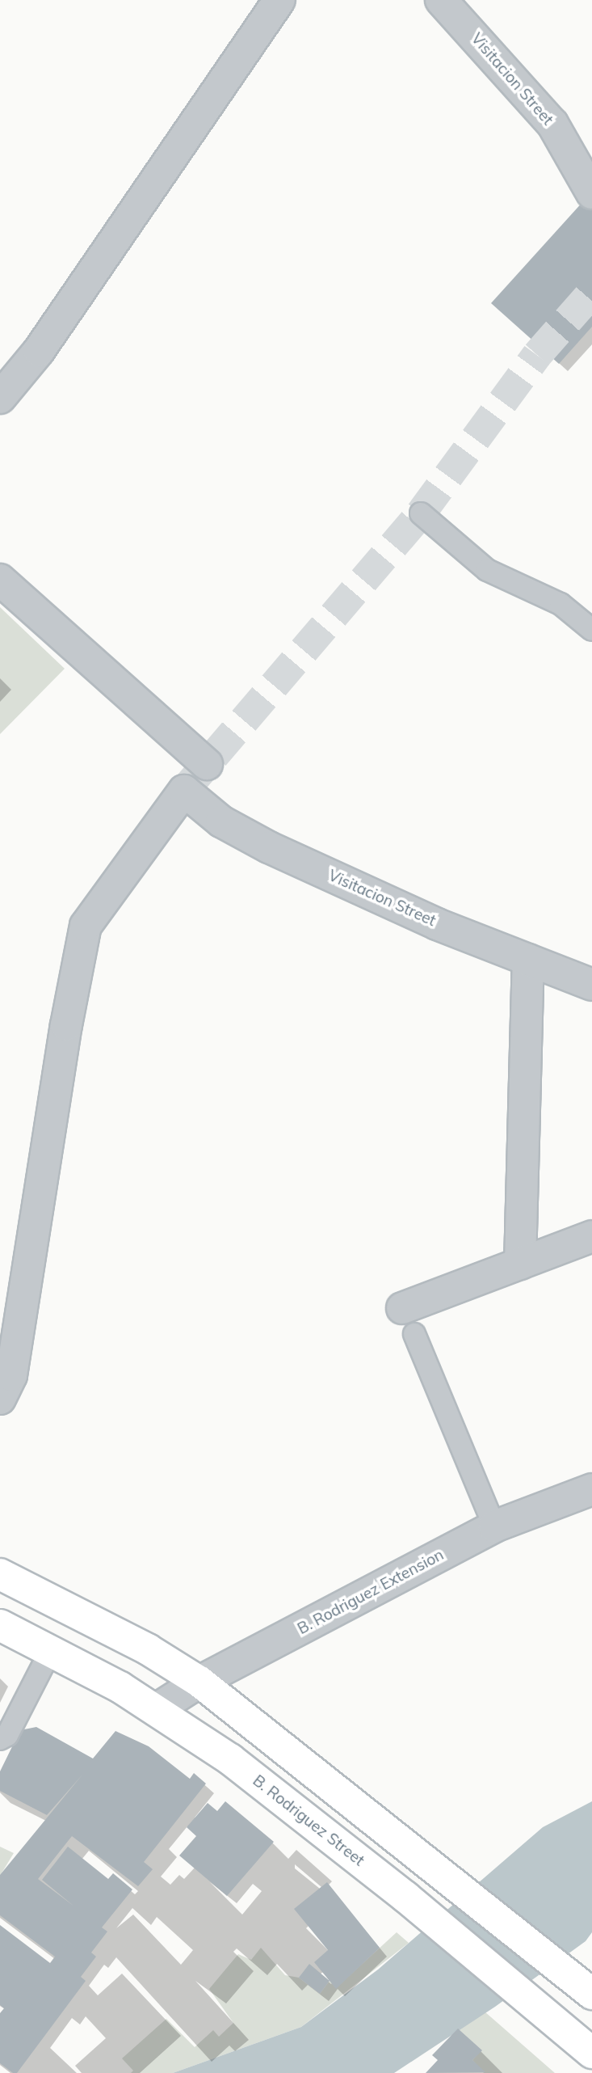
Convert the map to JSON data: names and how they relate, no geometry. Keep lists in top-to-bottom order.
{
  "streets": {
    "main road": ["B. Rodriguez Street"],
    "street": ["Visitacion Street", "B. Rodriguez Extension"]
  },
  "crossings": [
    ["B. Rodriguez Extension", "B. Rodriguez Street"]
  ]
}
